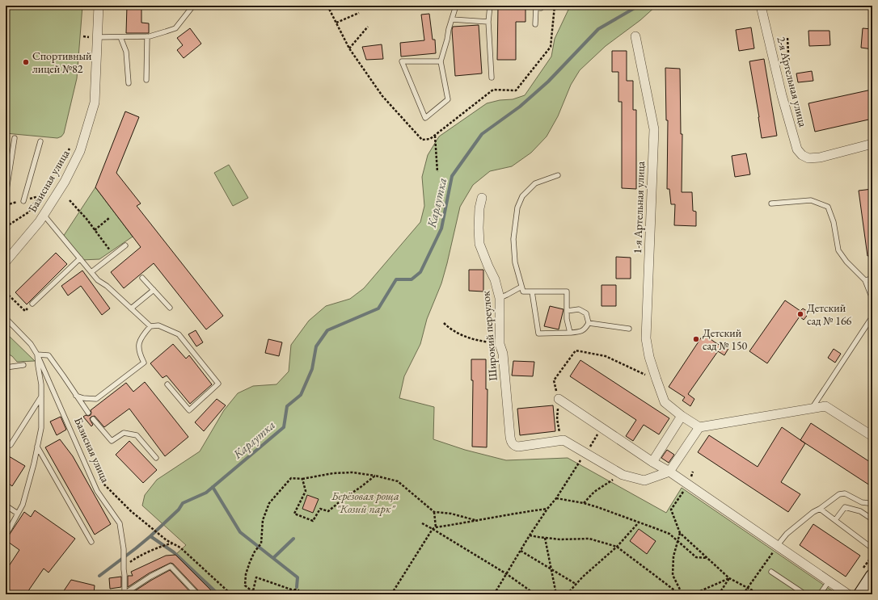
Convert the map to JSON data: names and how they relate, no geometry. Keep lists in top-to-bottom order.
{
  "streets": {
    "street": [
      "2-я Артельная улица",
      "Базисная улица",
      "1-я Артельная улица",
      "Широкий переулок"
    ]
  },
  "water": ["Карлутка"],
  "parks": ["Берёзовая роща \"Козий парк\""],
  "places": ["Спортивный лицей №82", "Детский сад № 166", "Детский сад № 150"]
}
